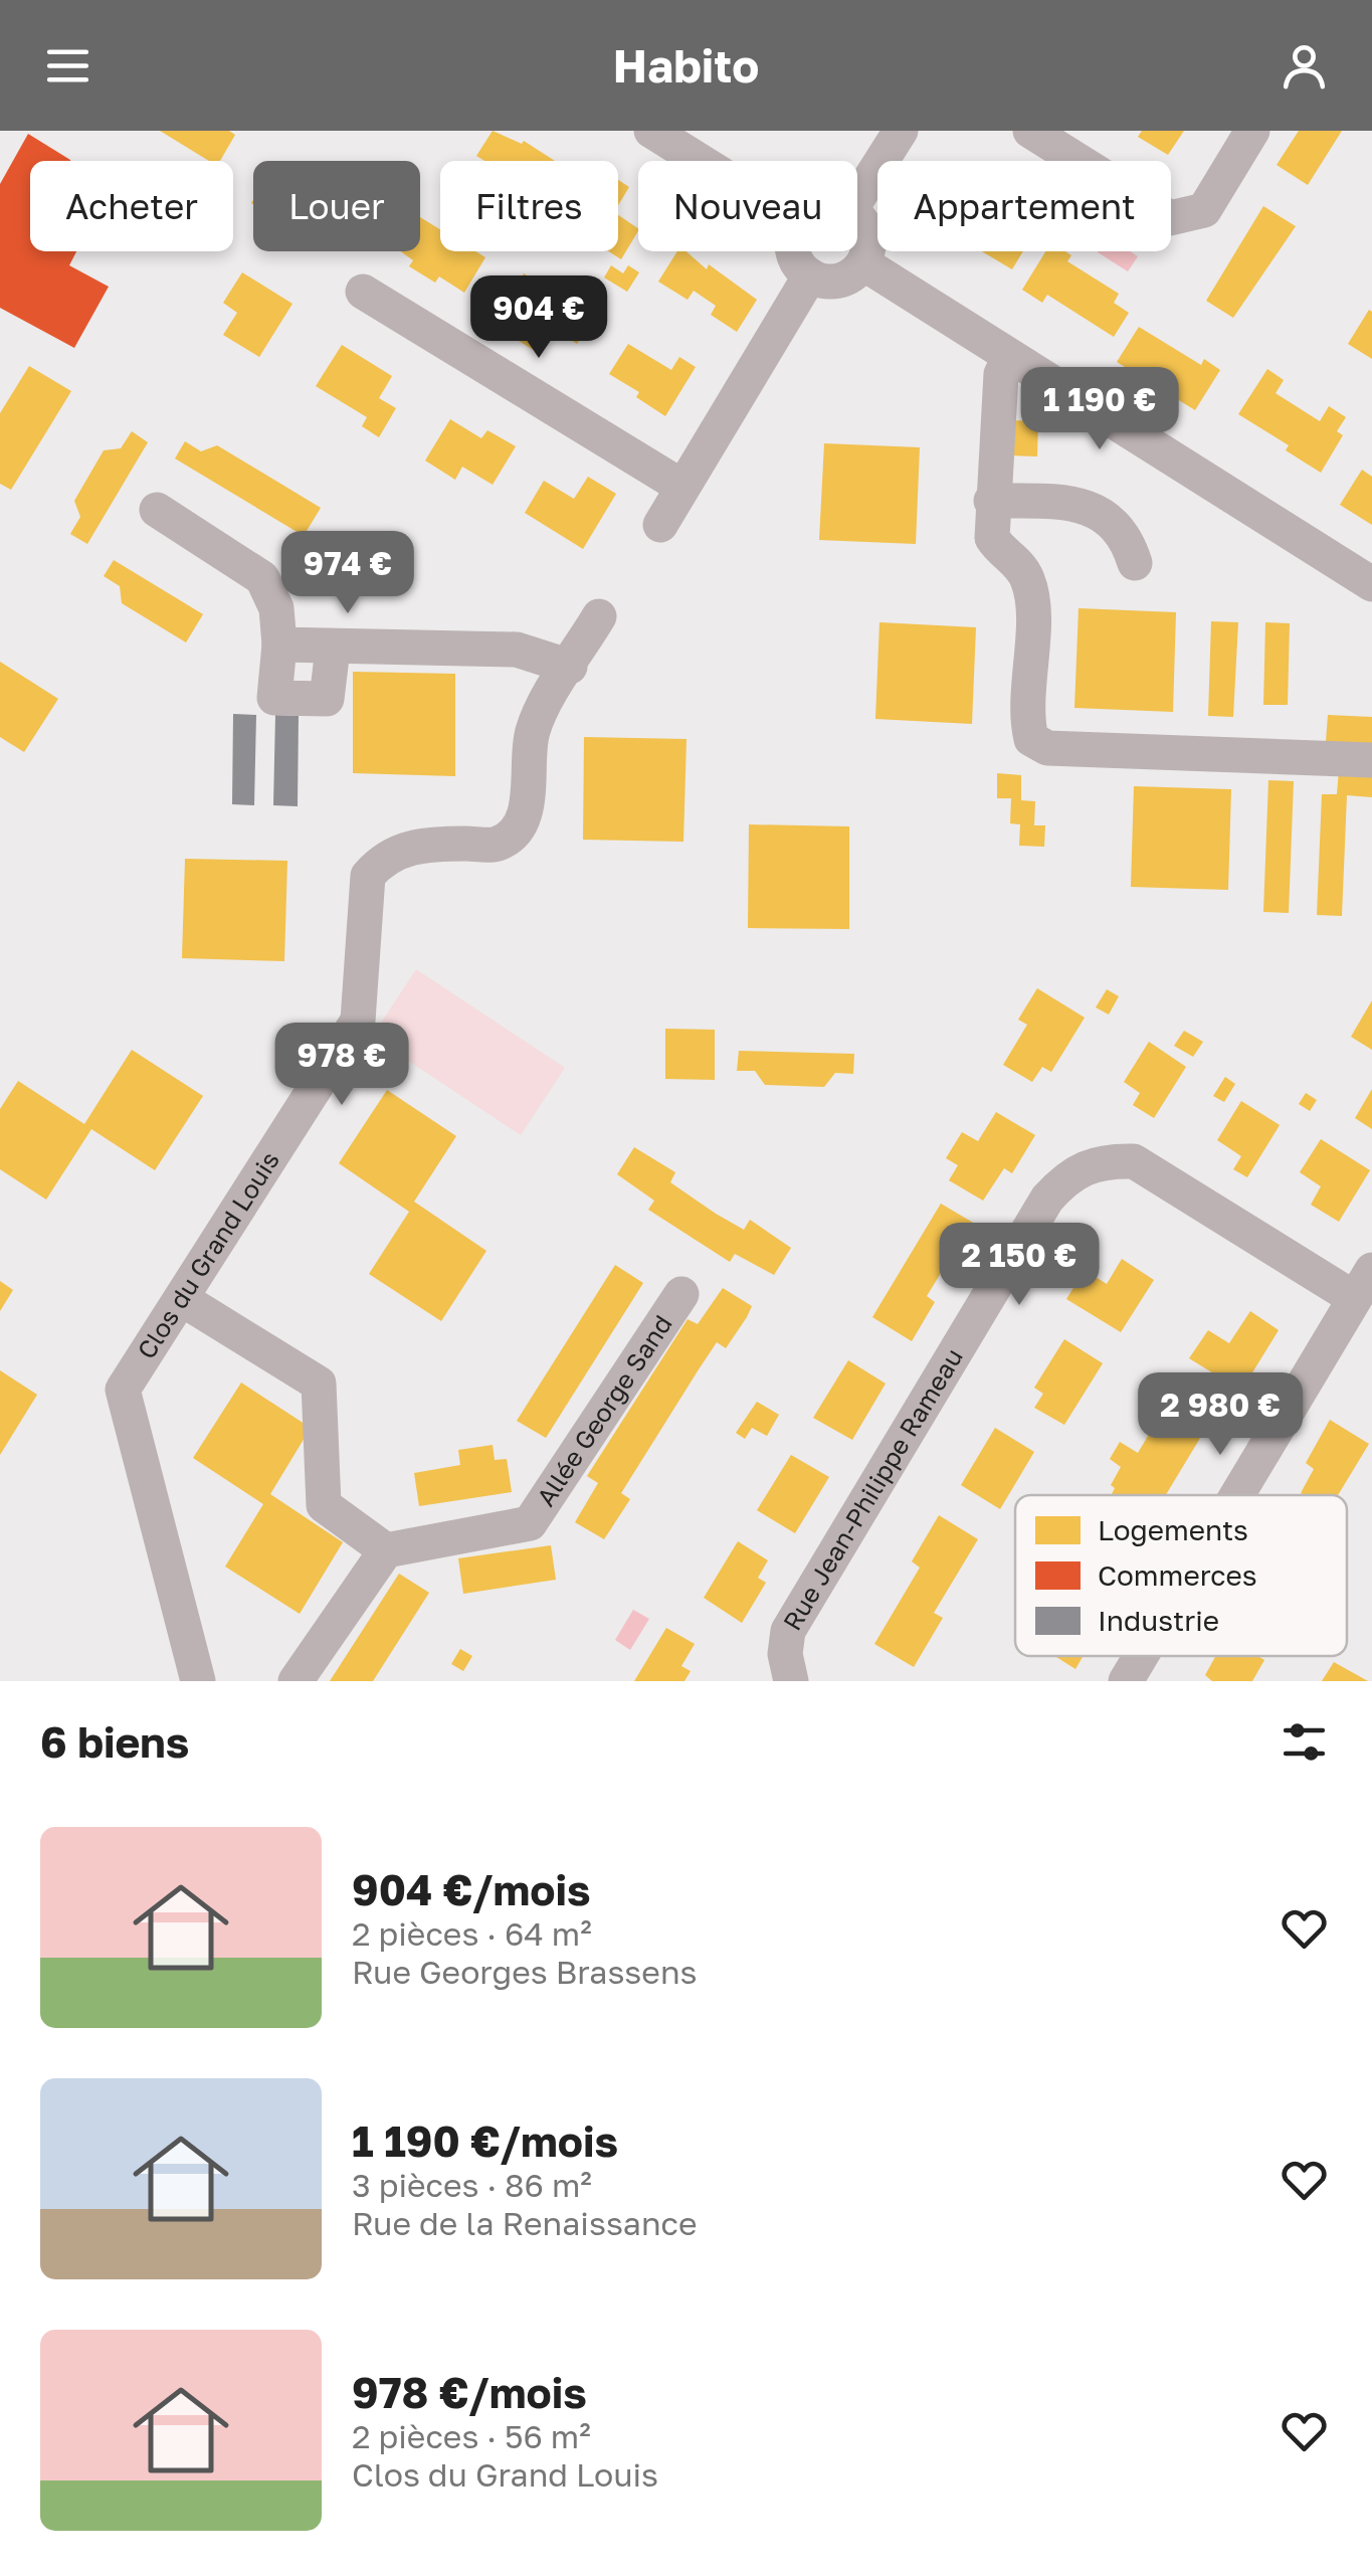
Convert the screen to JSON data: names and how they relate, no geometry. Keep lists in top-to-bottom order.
{
  "streets": {
    "street": ["Clos du Grand Louis", "Allée George Sand", "Rue Jean-Philippe Rameau"]
  },
  "legend": ["Logements", "Commerces", "Industrie"],
  "page": {
    "header": "Habito",
    "chip": [
      "Acheter",
      "Louer",
      "Filtres",
      "Nouveau",
      "Appartement"
    ],
    "price": [
      "904 €",
      "1 190 €",
      "974 €",
      "978 €",
      "2 150 €",
      "2 980 €"
    ],
    "heading": "6 biens",
    "list": [
      {
        "name": "904 €/mois",
        "note": "2 pièces · 64 m² · Rue Georges Brassens"
      },
      {
        "name": "1 190 €/mois",
        "note": "3 pièces · 86 m² · Rue de la Renaissance"
      },
      {
        "name": "978 €/mois",
        "note": "2 pièces · 56 m² · Clos du Grand Louis"
      }
    ]
  }
}
